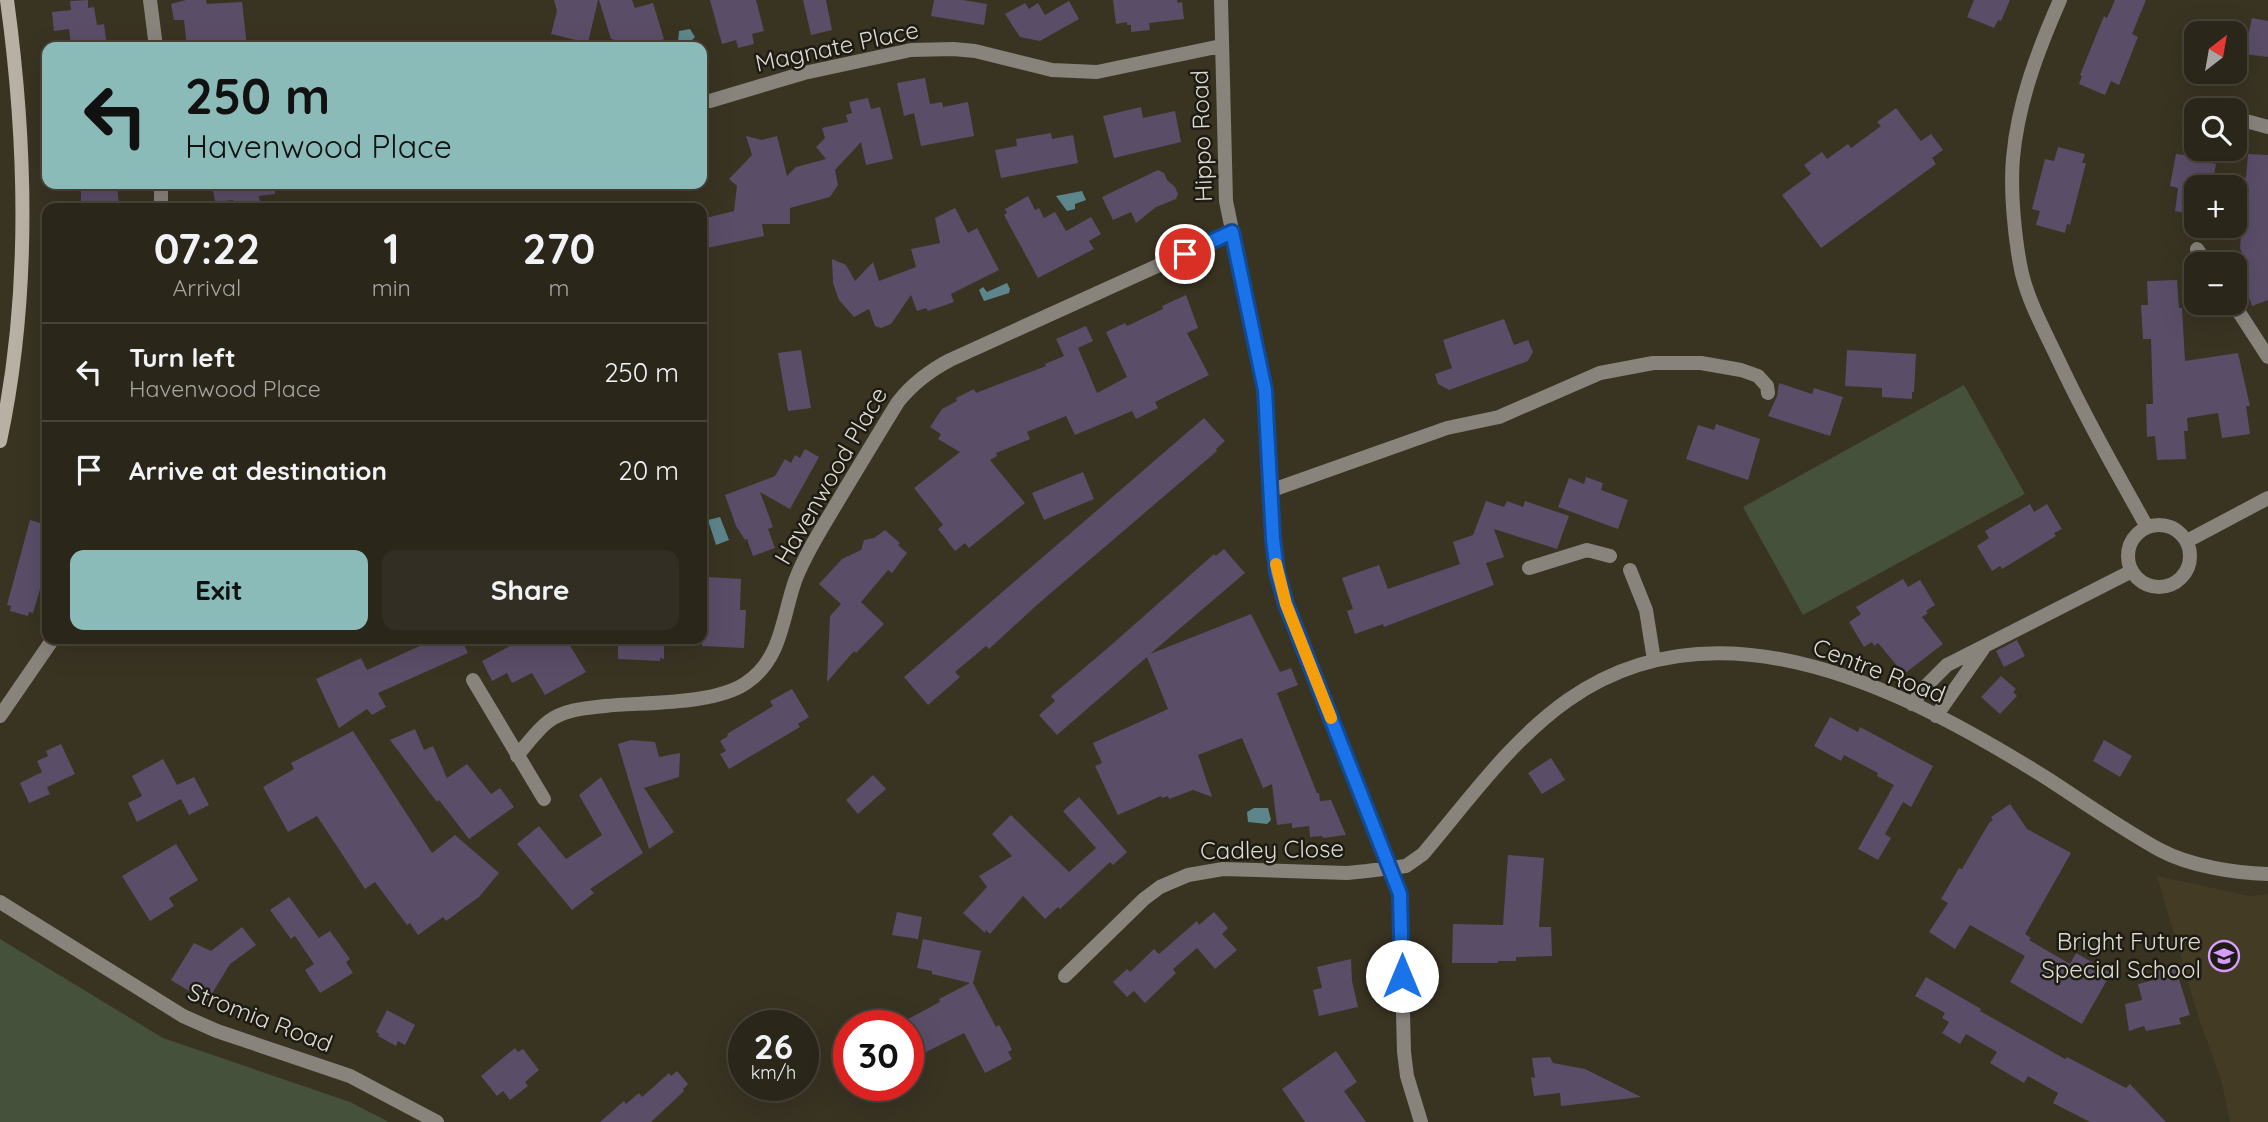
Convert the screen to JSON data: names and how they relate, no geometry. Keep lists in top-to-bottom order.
{
  "streets": {
    "street": [
      "Magnate Place",
      "Hippo Road",
      "Havenwood Place",
      "Centre Road",
      "Cadley Close",
      "Stromia Road"
    ]
  },
  "crossings": [
    ["Magnate Place", "Hippo Road"],
    ["Hippo Road", "Havenwood Place"],
    ["Hippo Road", "Centre Road"],
    ["Hippo Road", "Cadley Close"],
    ["Centre Road", "Cadley Close"]
  ],
  "places": {
    "school or university": ["Bright Future Special School"]
  },
  "north": "top right",
  "page": {
    "map_buttons": ["+", "−"],
    "turn": ["250 m", "Havenwood Place"],
    "eta": [
      "07:22",
      "Arrival",
      "1",
      "min",
      "270",
      "m"
    ],
    "list": [
      {
        "name": "Turn left",
        "note": "Havenwood Place",
        "value": "250 m"
      },
      {
        "name": "Arrive at destination",
        "value": "20 m"
      }
    ],
    "buttons": ["Exit", "Share"],
    "speed": "26 km/h",
    "limit": "30"
  }
}
